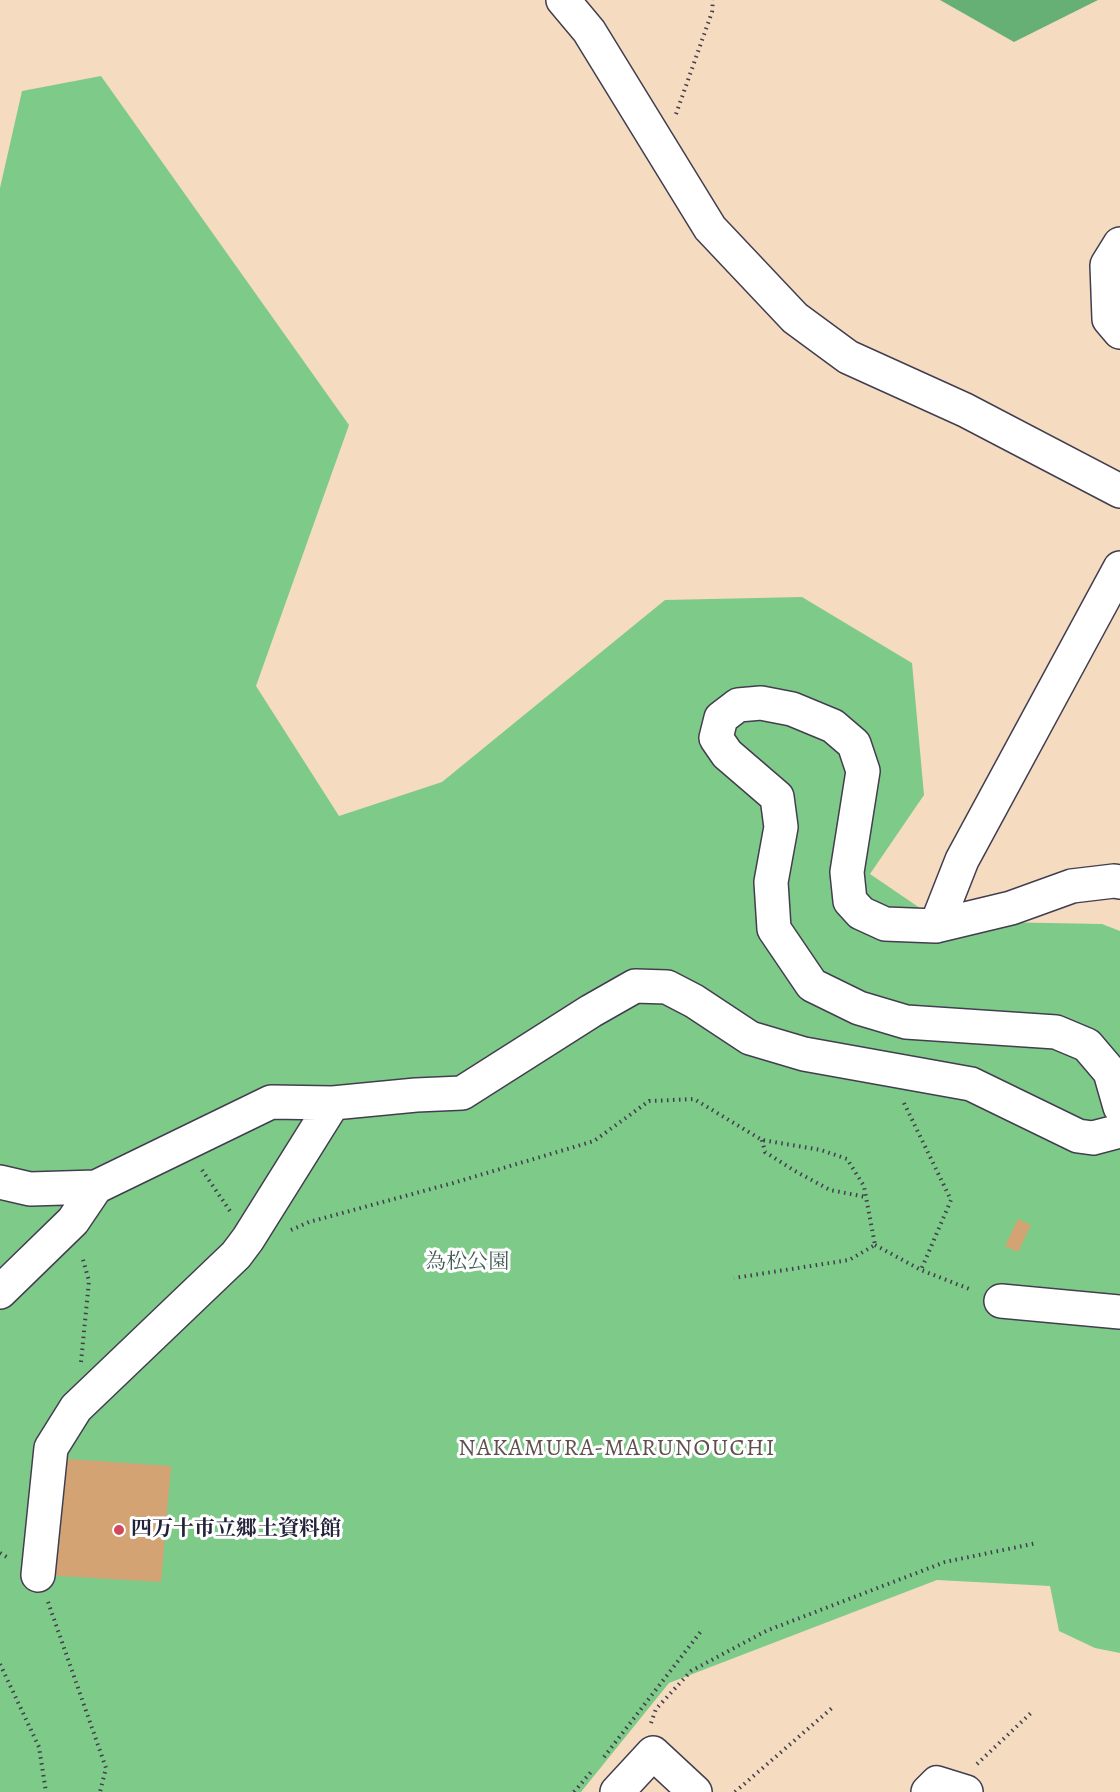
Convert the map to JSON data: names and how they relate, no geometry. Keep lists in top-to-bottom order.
{
  "districts": ["NAKAMURA-MARUNOUCHI"],
  "parks": ["為松公園"],
  "places": ["四万十市立郷土資料館"]
}
